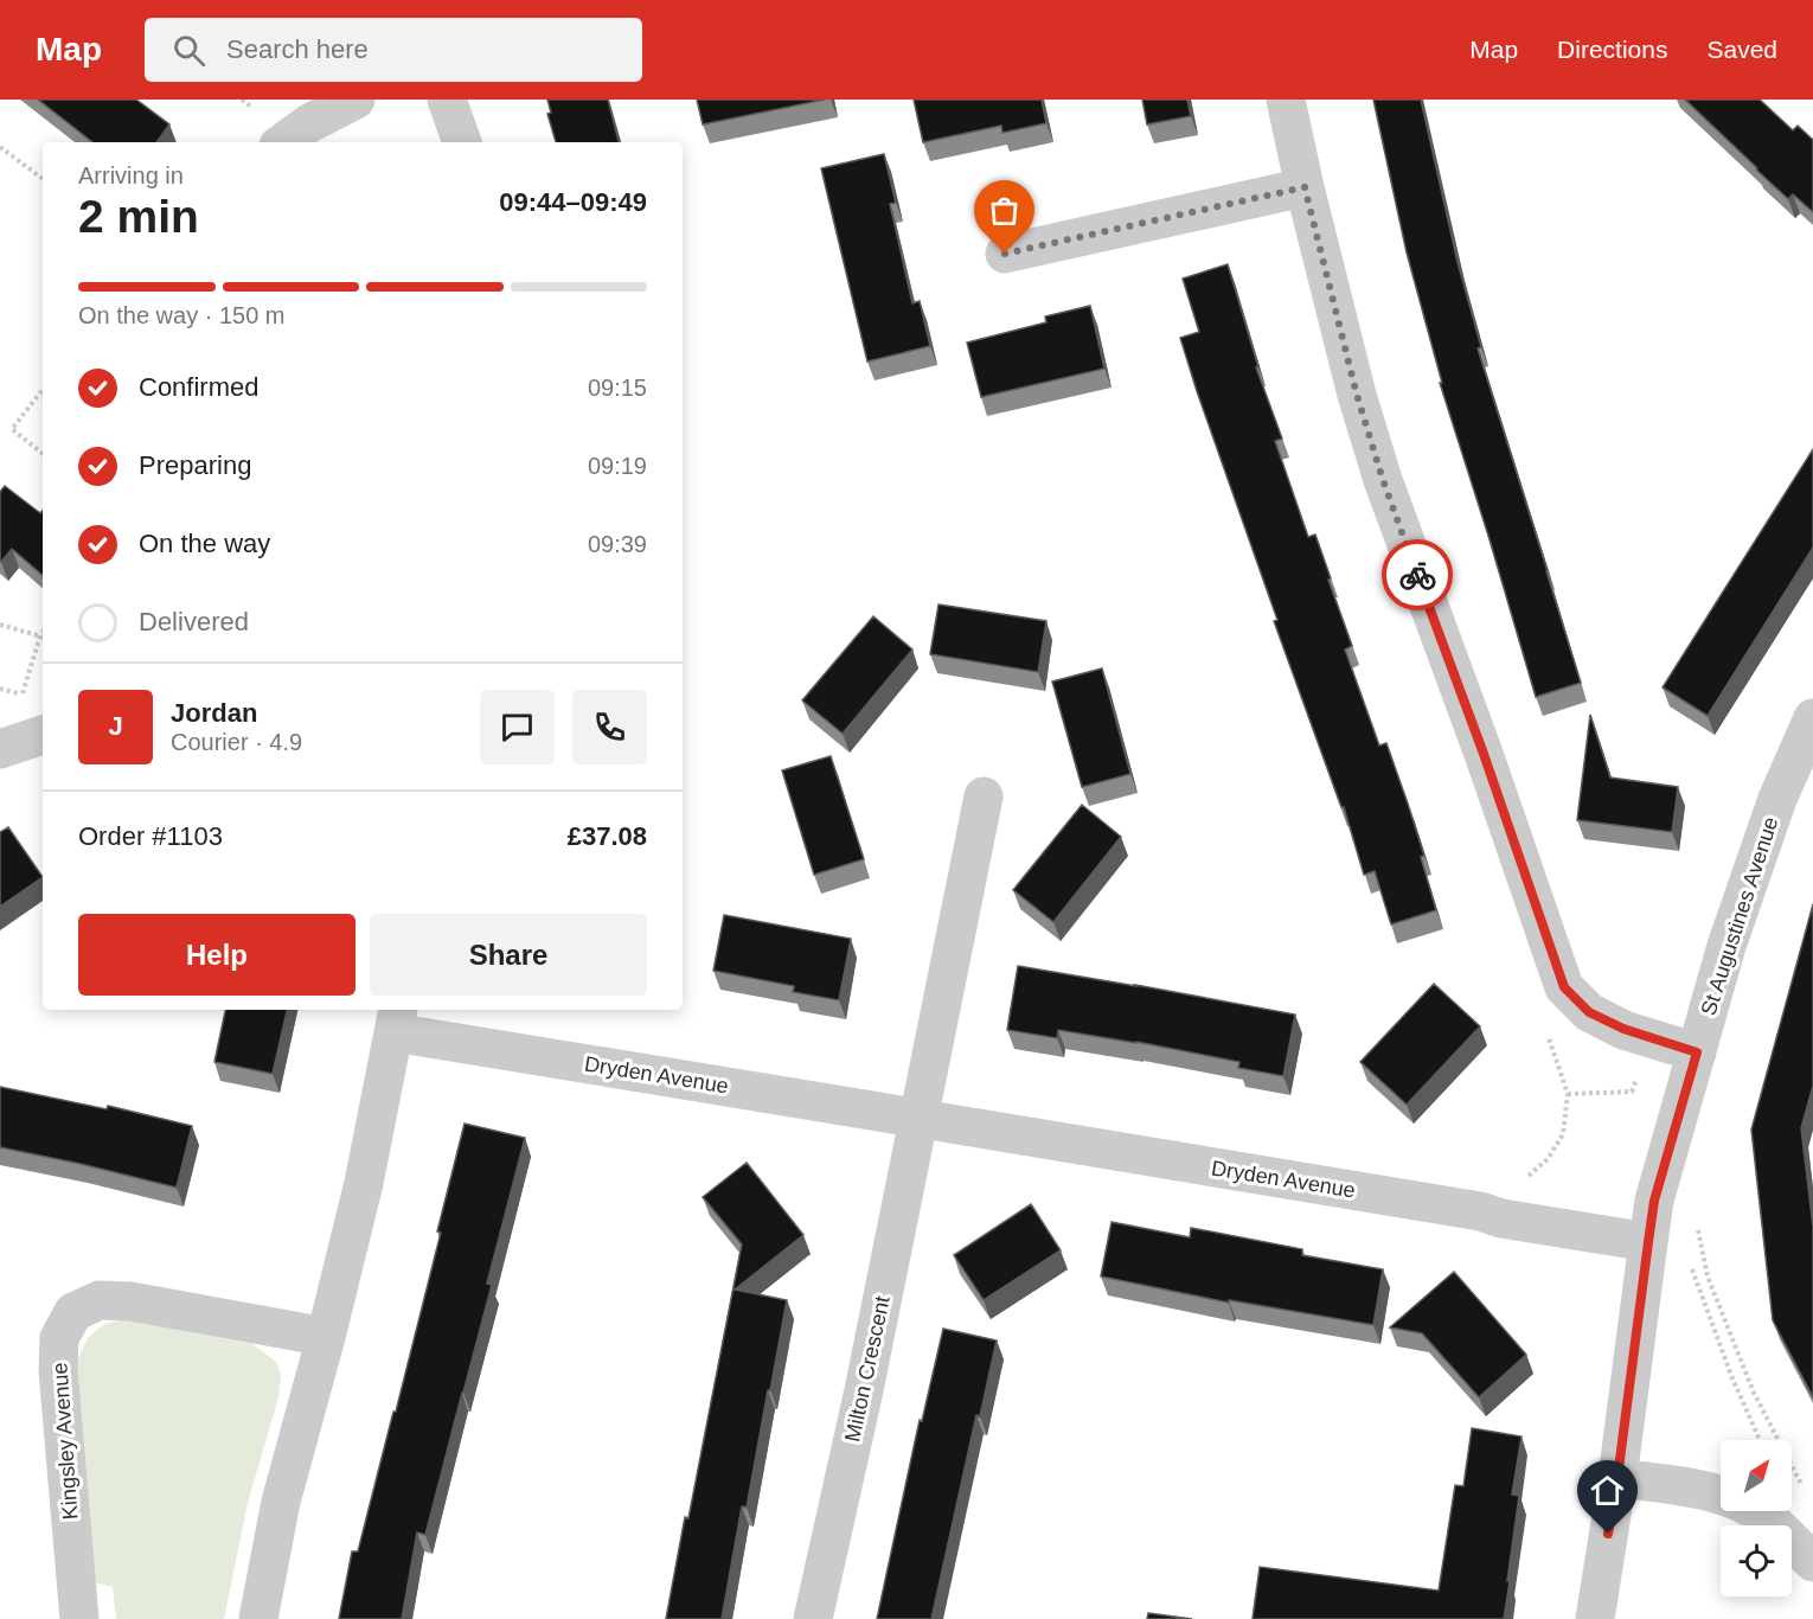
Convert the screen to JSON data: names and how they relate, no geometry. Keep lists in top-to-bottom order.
{
  "streets": {
    "street": [
      "St Augustines Avenue",
      "Dryden Avenue",
      "Milton Crescent",
      "Kingsley Avenue"
    ]
  },
  "crossings": [
    ["St Augustines Avenue", "Dryden Avenue"],
    ["Dryden Avenue", "Milton Crescent"]
  ],
  "north": "top right",
  "page": {
    "header": "Map",
    "search": "Search here",
    "nav": ["Map", "Directions", "Saved"],
    "heading": ["2 min", "Arriving in", "09:44–09:49"],
    "panel": [
      "Jordan",
      "Courier · 4.9",
      "Order #1103",
      "£37.08"
    ],
    "bar": "On the way · 150 m",
    "list": [
      ["Confirmed", "09:15"],
      ["Preparing", "09:19"],
      ["On the way", "09:39"],
      "Delivered"
    ],
    "round": "J",
    "buttons": ["Help", "Share"]
  }
}
